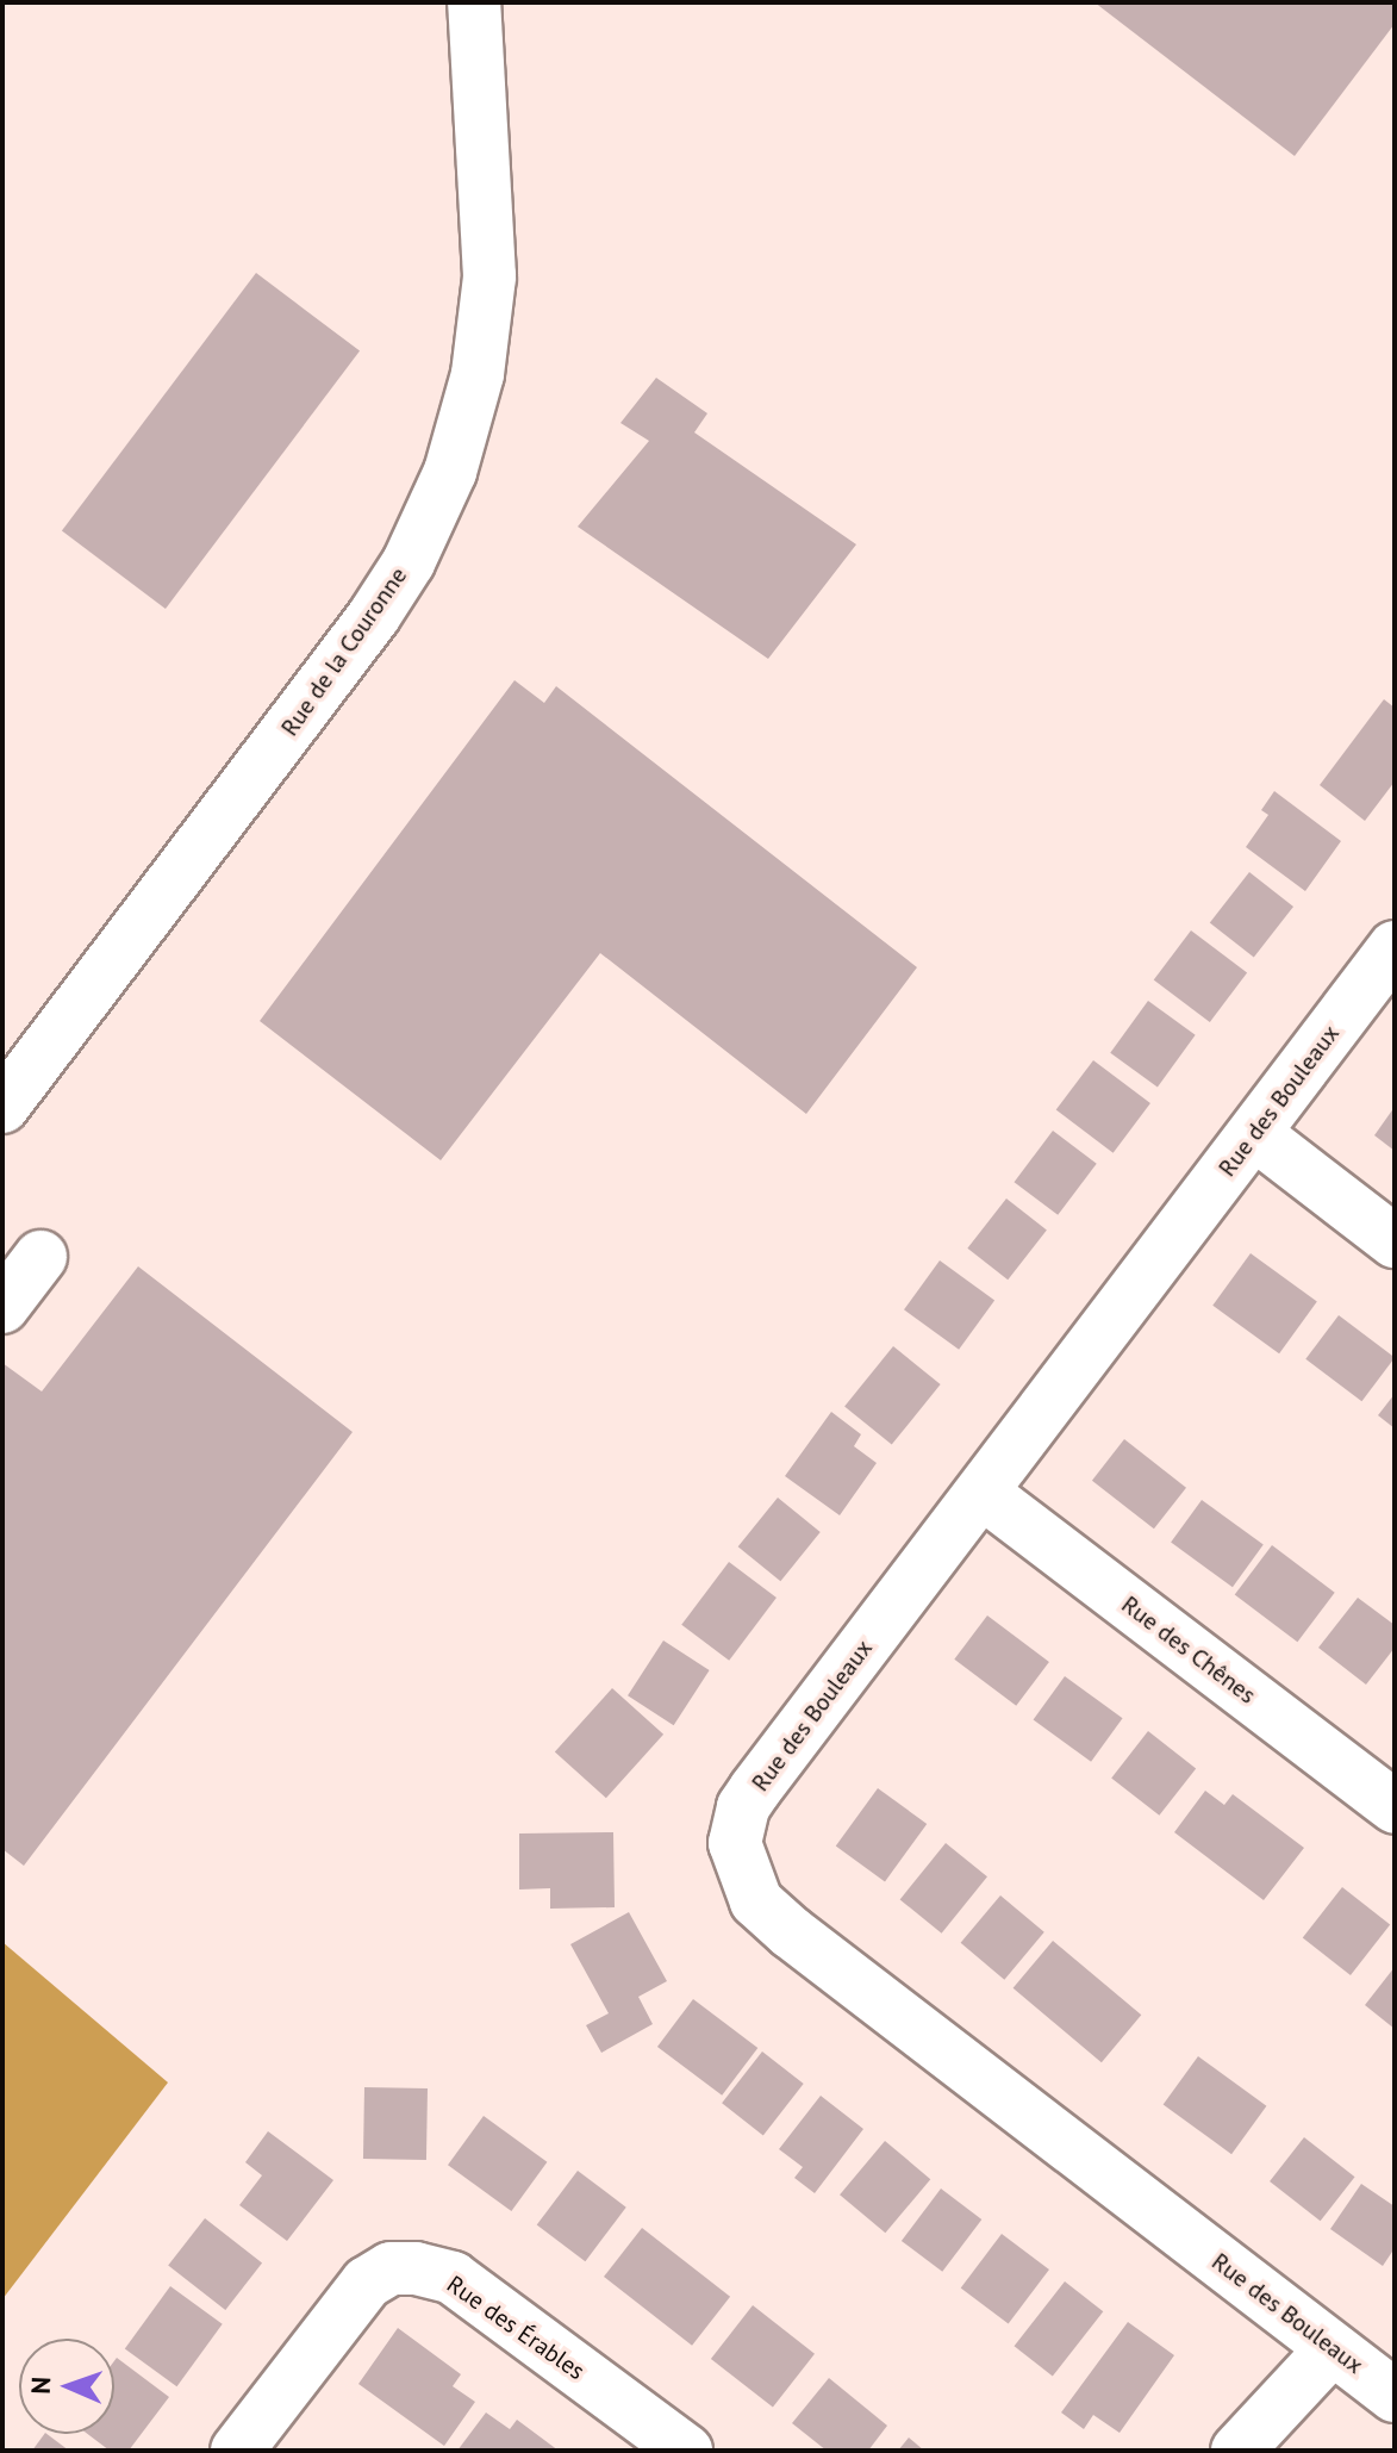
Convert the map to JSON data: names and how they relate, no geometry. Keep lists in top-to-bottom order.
{
  "streets": {
    "street": [
      "Rue de la Couronne",
      "Rue des Bouleaux",
      "Rue des Chênes",
      "Rue des Érables"
    ]
  },
  "crossings": [
    ["Rue des Bouleaux", "Rue des Chênes"]
  ],
  "north": "left"
}
